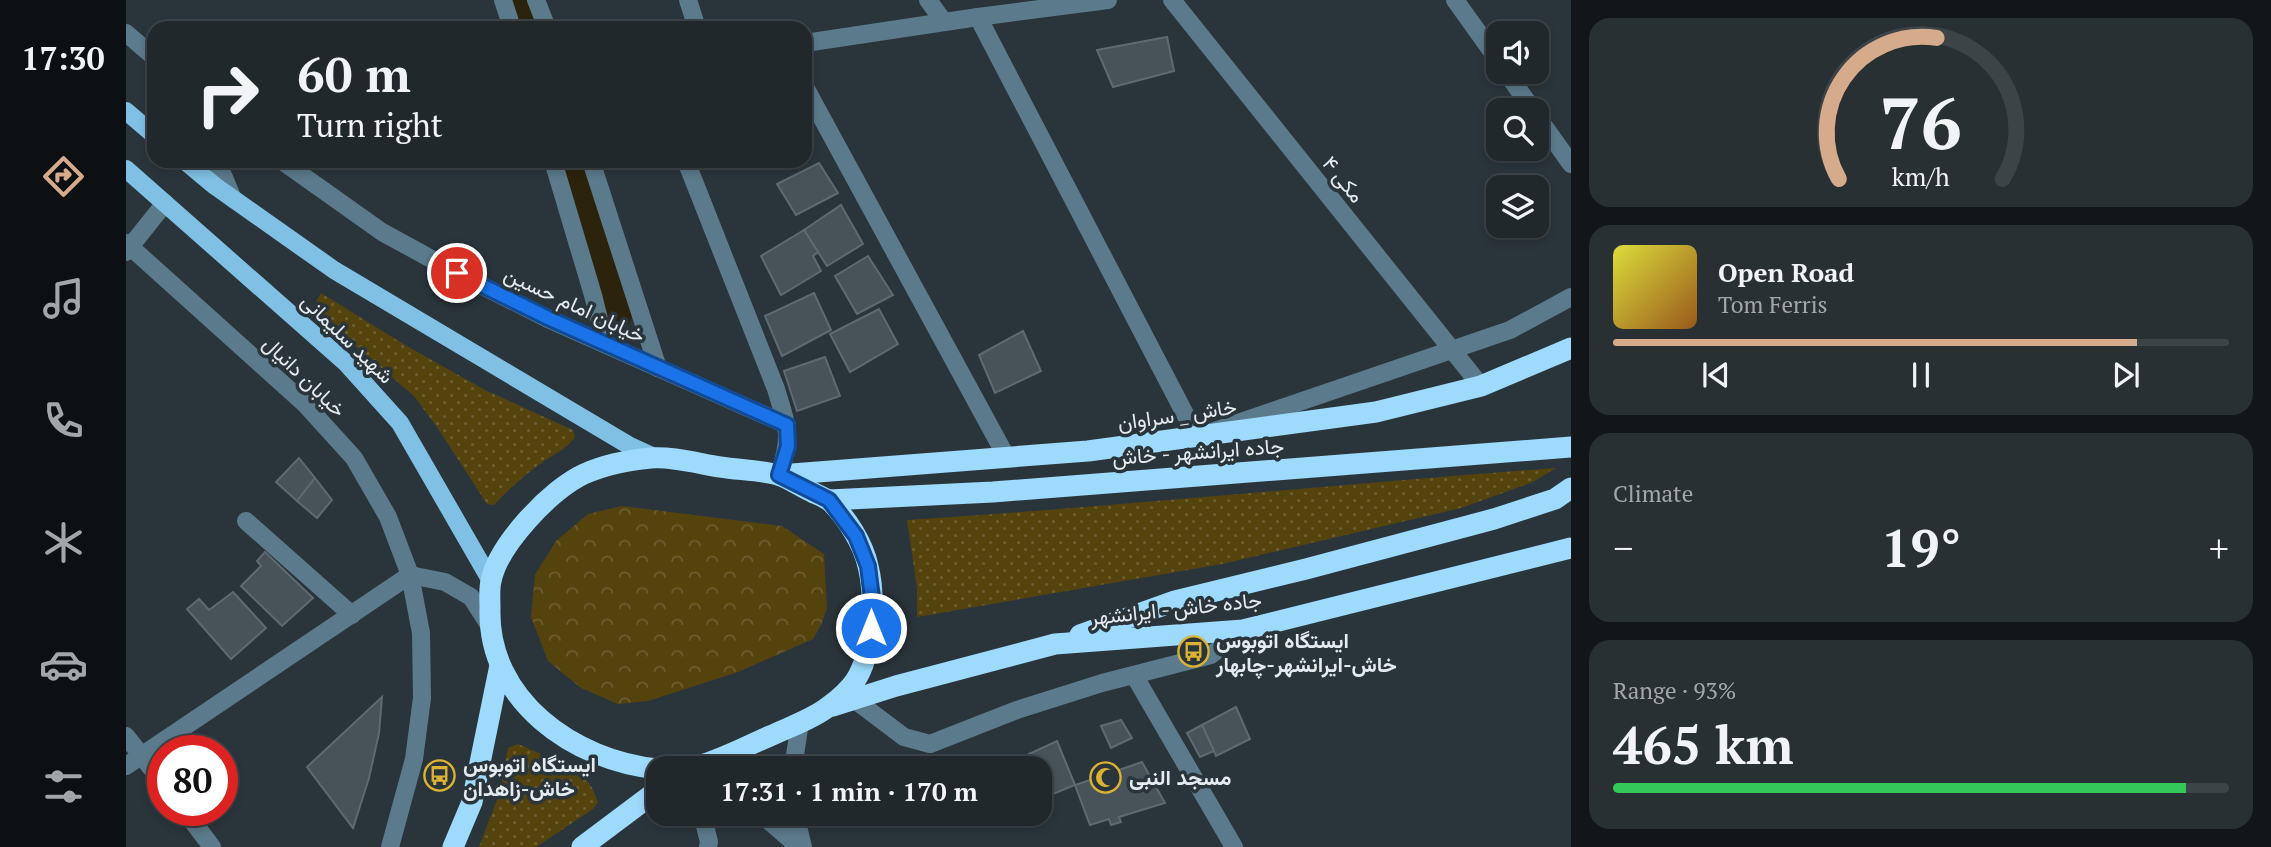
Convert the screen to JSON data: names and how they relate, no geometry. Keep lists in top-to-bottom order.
{
  "streets": {
    "highway": ["خاش _ سراوان", "جاده ایرانشهر - خاش", "جاده خاش - ایرانشهر"],
    "main road": ["شهید سلیمانی"],
    "street": ["مکی ۴", "خیابان امام حسین", "خیابان دانیال"]
  },
  "crossings": [
    ["مکی ۴", "خاش _ سراوان"]
  ],
  "places": {
    "bus stop": ["ایستگاه اتوبوس خاش-ایرانشهر-چابهار", "ایستگاه اتوبوس خاش-زاهدان"],
    "mosque": ["مسجد النبی"]
  },
  "page": {
    "tabs": "17:30",
    "turn": ["60 m", "Turn right"],
    "song": ["Open Road", "Tom Ferris"],
    "tile": [
      "Climate",
      ["Range · 93%", "465 km"]
    ],
    "heat": ["−", "19°", "+"],
    "limit": "80",
    "trip": "17:31 · 1 min · 170 m",
    "gauge": ["76", "km/h"]
  }
}
